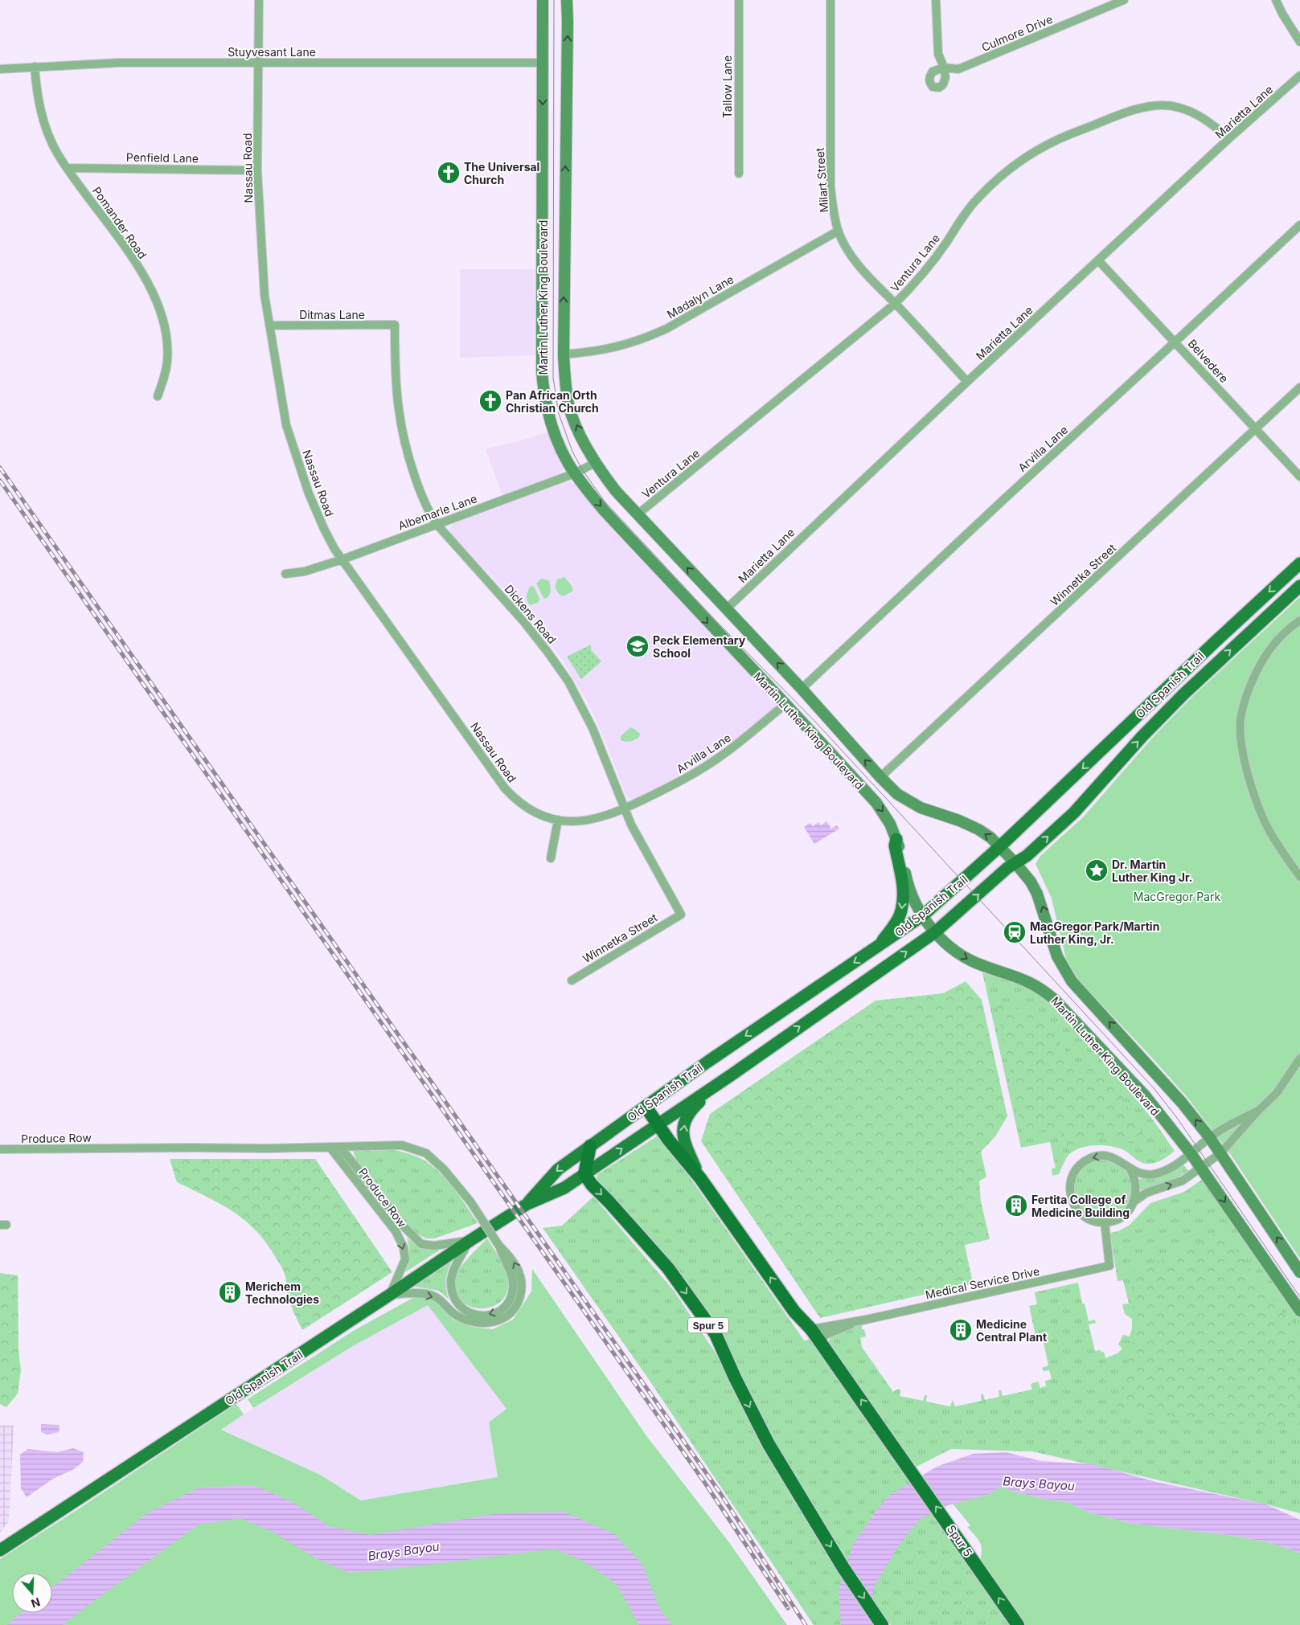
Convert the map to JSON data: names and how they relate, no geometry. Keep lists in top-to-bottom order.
{
  "streets": {
    "highway": ["Spur 5"],
    "main road": ["Martin Luther King Boulevard", "Old Spanish Trail"],
    "street": [
      "Culmore Drive",
      "Stuyvesant Lane",
      "Tallow Lane",
      "Marietta Lane",
      "Penfield Lane",
      "Nassau Road",
      "Milart Street",
      "Pomander Road",
      "Ventura Lane",
      "Madalyn Lane",
      "Ditmas Lane",
      "Belvedere",
      "Arvilla Lane",
      "Albemarle Lane",
      "Winnetka Street",
      "Dickens Road",
      "Produce Row",
      "Medical Service Drive"
    ]
  },
  "crossings": [
    ["Stuyvesant Lane", "Nassau Road"],
    ["Stuyvesant Lane", "Pomander Road"],
    ["Stuyvesant Lane", "Martin Luther King Boulevard"],
    ["Marietta Lane", "Milart Street"],
    ["Marietta Lane", "Ventura Lane"],
    ["Marietta Lane", "Martin Luther King Boulevard"],
    ["Marietta Lane", "Belvedere"],
    ["Penfield Lane", "Nassau Road"],
    ["Penfield Lane", "Pomander Road"],
    ["Nassau Road", "Ditmas Lane"],
    ["Nassau Road", "Arvilla Lane"],
    ["Nassau Road", "Albemarle Lane"],
    ["Nassau Road", "Dickens Road"],
    ["Milart Street", "Ventura Lane"],
    ["Milart Street", "Madalyn Lane"],
    ["Ventura Lane", "Martin Luther King Boulevard"],
    ["Madalyn Lane", "Martin Luther King Boulevard"],
    ["Martin Luther King Boulevard", "Arvilla Lane"],
    ["Martin Luther King Boulevard", "Albemarle Lane"],
    ["Martin Luther King Boulevard", "Winnetka Street"],
    ["Martin Luther King Boulevard", "Old Spanish Trail"],
    ["Ditmas Lane", "Dickens Road"],
    ["Belvedere", "Arvilla Lane"],
    ["Belvedere", "Winnetka Street"],
    ["Arvilla Lane", "Dickens Road"],
    ["Albemarle Lane", "Dickens Road"],
    ["Winnetka Street", "Dickens Road"],
    ["Old Spanish Trail", "Produce Row"],
    ["Old Spanish Trail", "Spur 5"],
    ["Medical Service Drive", "Spur 5"]
  ],
  "water": ["Brays Bayou"],
  "parks": ["MacGregor Park"],
  "places": {
    "church": ["The Universal Church", "Pan African Orth Christian Church"],
    "school or university": ["Peck Elementary School"],
    "place": ["Dr. Martin Luther King Jr."],
    "station": ["MacGregor Park/Martin Luther King, Jr."],
    "building": ["Fertita College of Medicine Building", "Merichem Technologies", "Medicine Central Plant"]
  },
  "north": "bottom"
}
